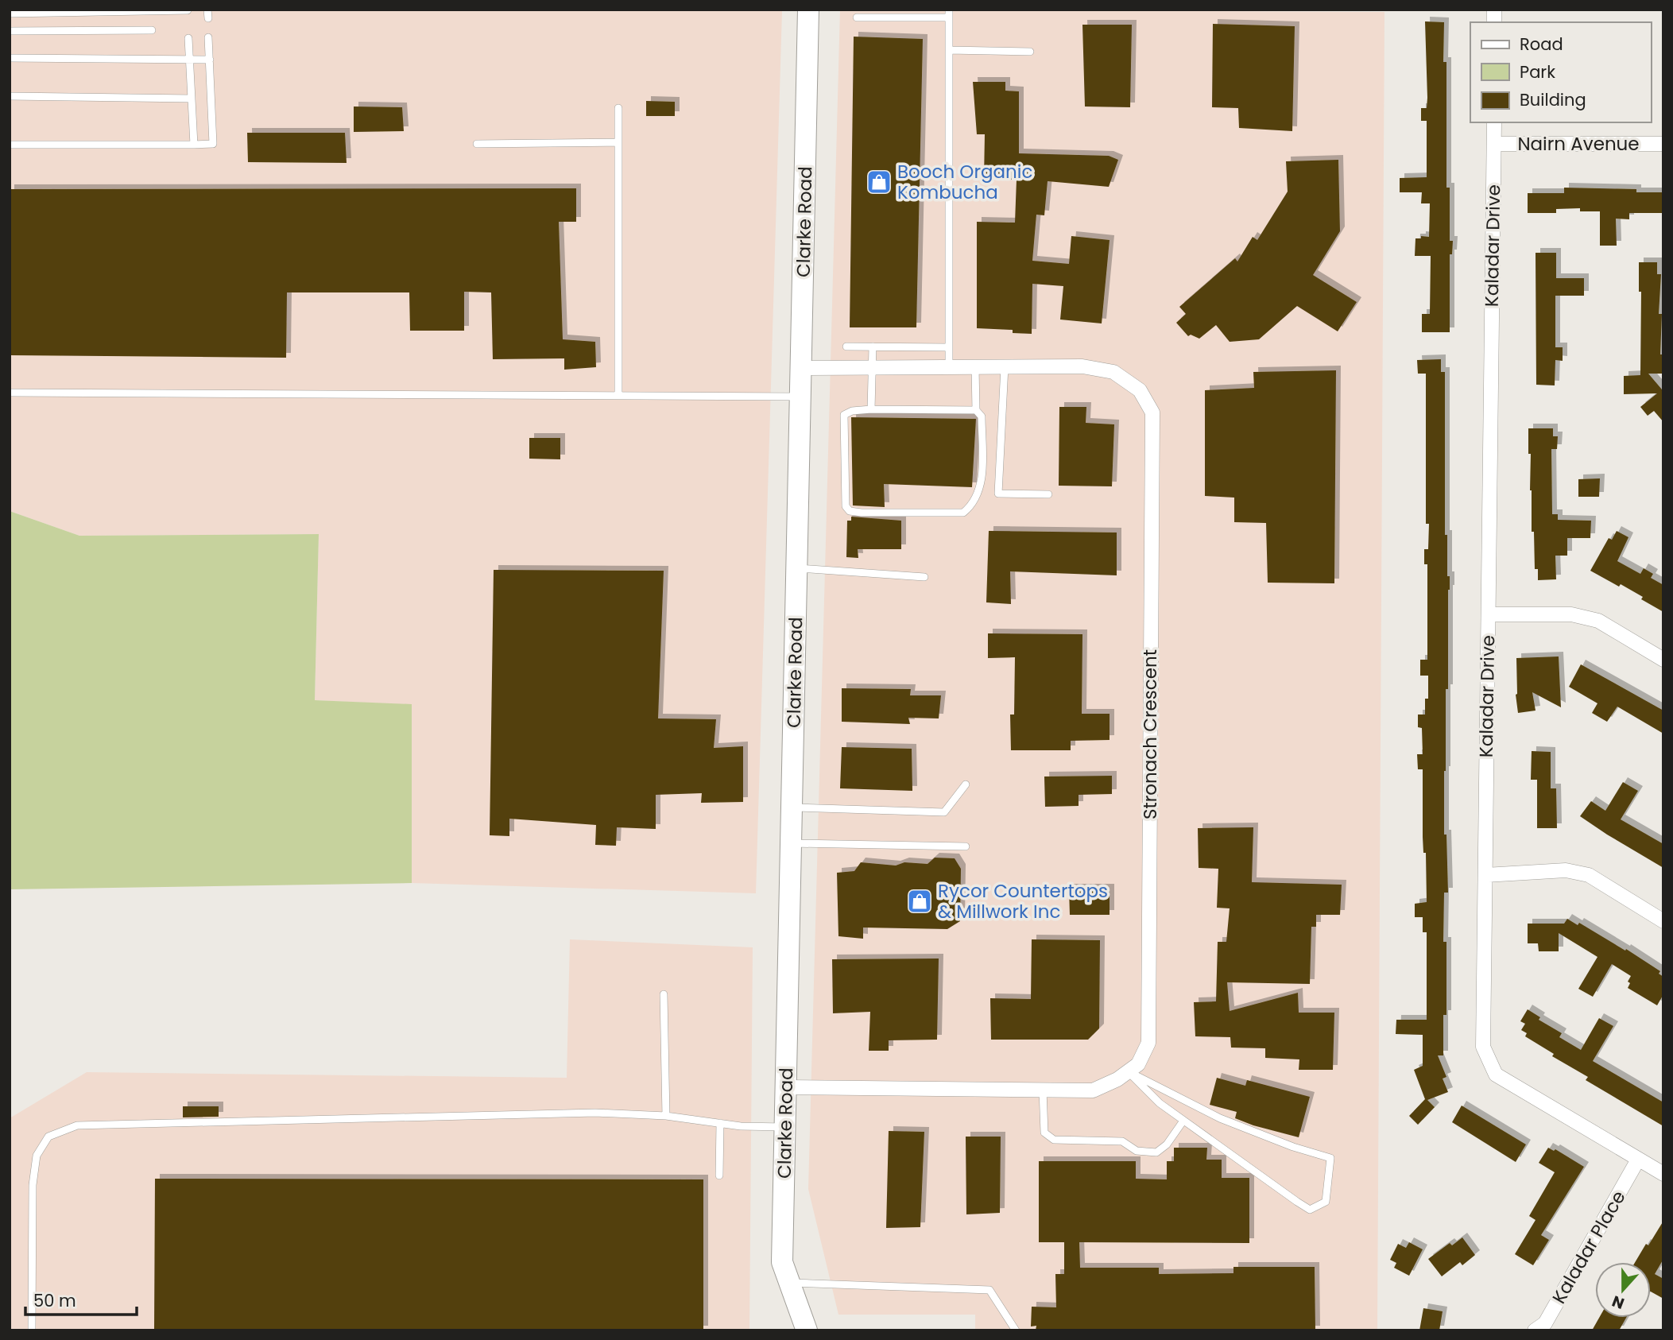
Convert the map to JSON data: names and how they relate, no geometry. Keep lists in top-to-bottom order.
{
  "streets": {
    "main road": ["Clarke Road"],
    "street": [
      "Nairn Avenue",
      "Kaladar Drive",
      "Stronach Crescent",
      "Kaladar Place"
    ]
  },
  "crossings": [
    ["Nairn Avenue", "Kaladar Drive"],
    ["Clarke Road", "Stronach Crescent"],
    ["Kaladar Drive", "Kaladar Place"]
  ],
  "places": {
    "shop": ["Booch Organic Kombucha", "Rycor Countertops & Millwork Inc"]
  },
  "legend": ["Road", "Park", "Building"],
  "scale_bar": "50 m",
  "north": "bottom"
}
